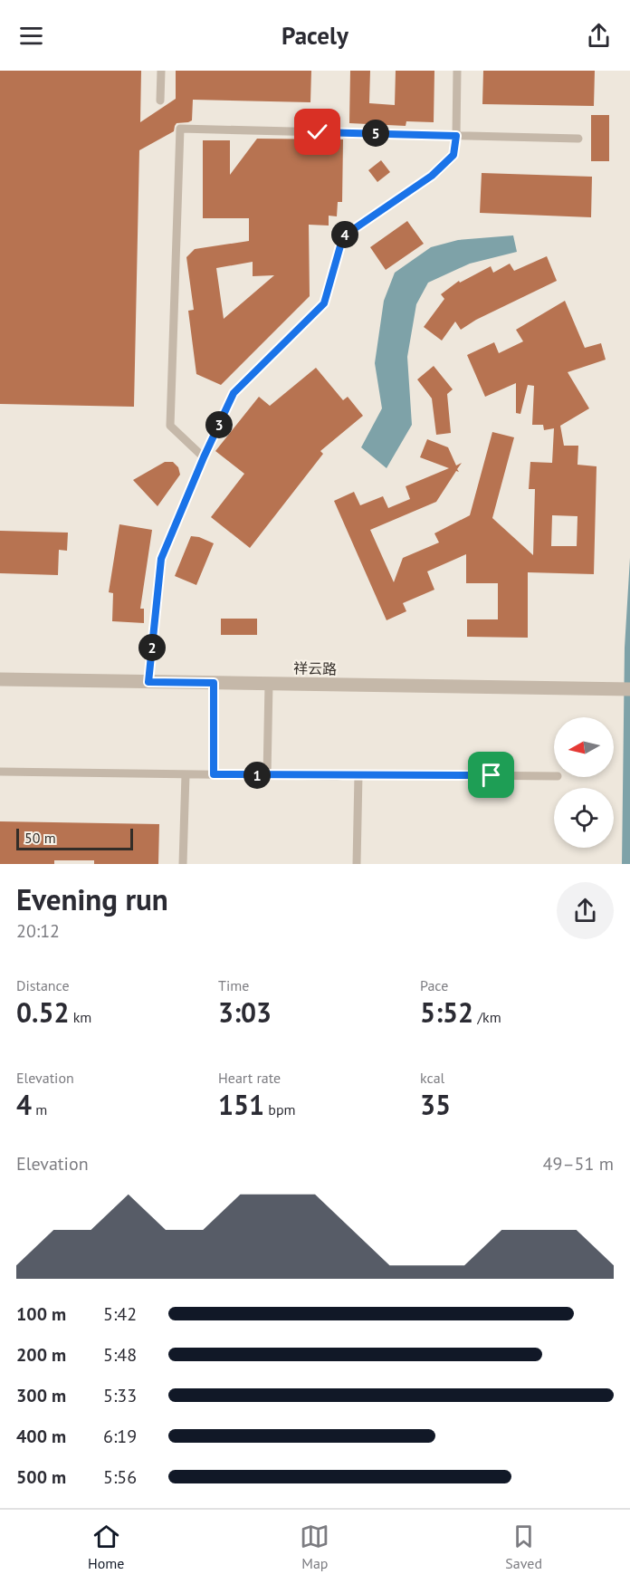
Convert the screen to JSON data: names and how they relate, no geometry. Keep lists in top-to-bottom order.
{
  "streets": {
    "street": ["祥云路"]
  },
  "scale_bar": "50 m",
  "north": "left",
  "page": {
    "header": "Pacely",
    "pins": [
      "5",
      "4",
      "3",
      "2",
      "1"
    ],
    "scale": "50 m",
    "heading": ["Evening run", "20:12"],
    "stats": [
      ["Distance", "0.52 km"],
      ["Time", "3:03"],
      ["Pace", "5:52 /km"],
      ["Elevation", "4 m"],
      ["Heart rate", "151 bpm"],
      ["kcal", "35"]
    ],
    "chart": ["Elevation", "49–51 m"],
    "list": [
      {
        "name": "100 m",
        "note": "5:42"
      },
      {
        "name": "200 m",
        "note": "5:48"
      },
      {
        "name": "300 m",
        "note": "5:33"
      },
      {
        "name": "400 m",
        "note": "6:19"
      },
      {
        "name": "500 m",
        "note": "5:56"
      }
    ],
    "tabs": ["Home", "Map", "Saved"]
  }
}
